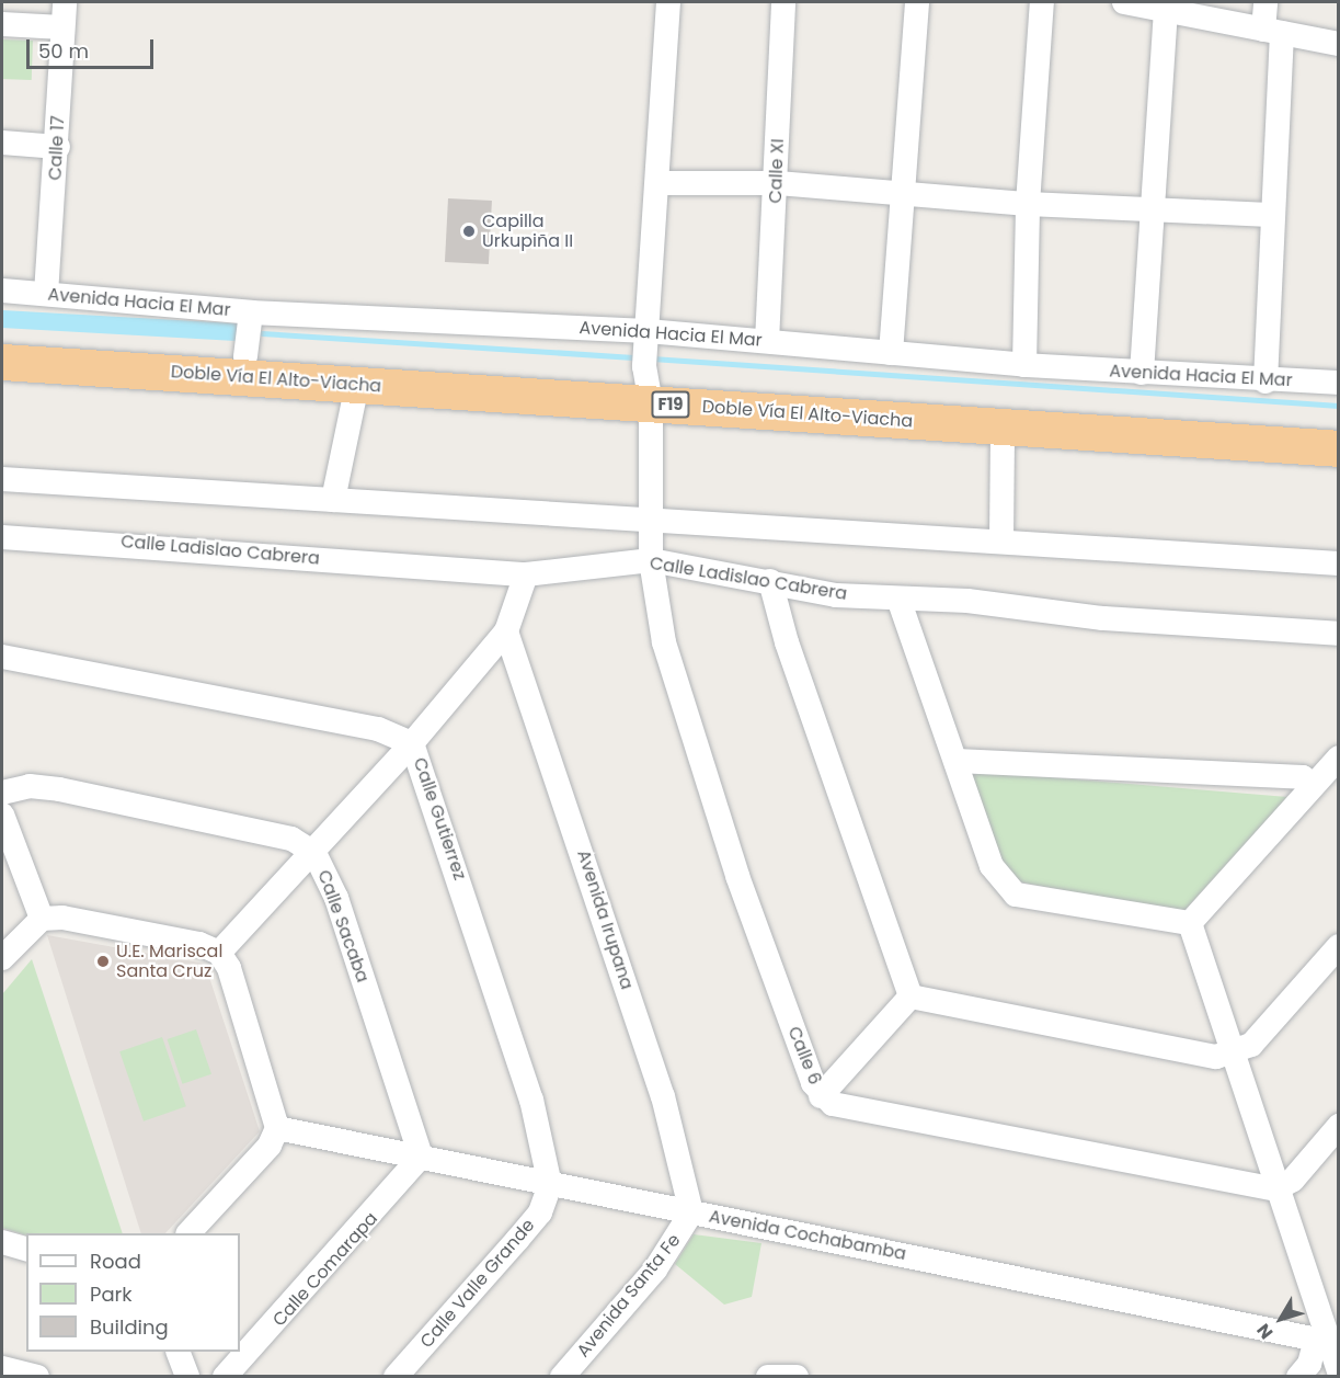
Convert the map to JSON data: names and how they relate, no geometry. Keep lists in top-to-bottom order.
{
  "streets": {
    "highway": ["Doble Vía El Alto-Viacha", "F19"],
    "street": [
      "Calle 17",
      "Calle XI",
      "Avenida Hacia El Mar",
      "Calle Ladislao Cabrera",
      "Calle Gutierrez",
      "Avenida Irupana",
      "Calle Sacaba",
      "Calle 6",
      "Avenida Cochabamba",
      "Calle Comarapa",
      "Calle Valle Grande",
      "Avenida Santa Fe"
    ]
  },
  "crossings": [
    ["Calle 17", "Avenida Hacia El Mar"],
    ["Calle XI", "Avenida Hacia El Mar"],
    ["Avenida Hacia El Mar", "Doble Vía El Alto-Viacha"],
    ["Avenida Hacia El Mar", "Calle 6"],
    ["Doble Vía El Alto-Viacha", "Calle 6"],
    ["Calle Ladislao Cabrera", "Calle 6"],
    ["Calle Gutierrez", "Avenida Cochabamba"],
    ["Calle Gutierrez", "Calle Valle Grande"],
    ["Avenida Irupana", "Avenida Cochabamba"],
    ["Avenida Irupana", "Avenida Santa Fe"],
    ["Calle Sacaba", "Avenida Cochabamba"],
    ["Calle Sacaba", "Calle Comarapa"],
    ["Avenida Cochabamba", "Calle Comarapa"],
    ["Avenida Cochabamba", "Calle Valle Grande"],
    ["Avenida Cochabamba", "Avenida Santa Fe"]
  ],
  "places": ["Capilla Urkupiña II", "U.E. Mariscal Santa Cruz"],
  "legend": ["Road", "Park", "Building"],
  "scale_bar": "50 m",
  "north": "bottom left"
}
